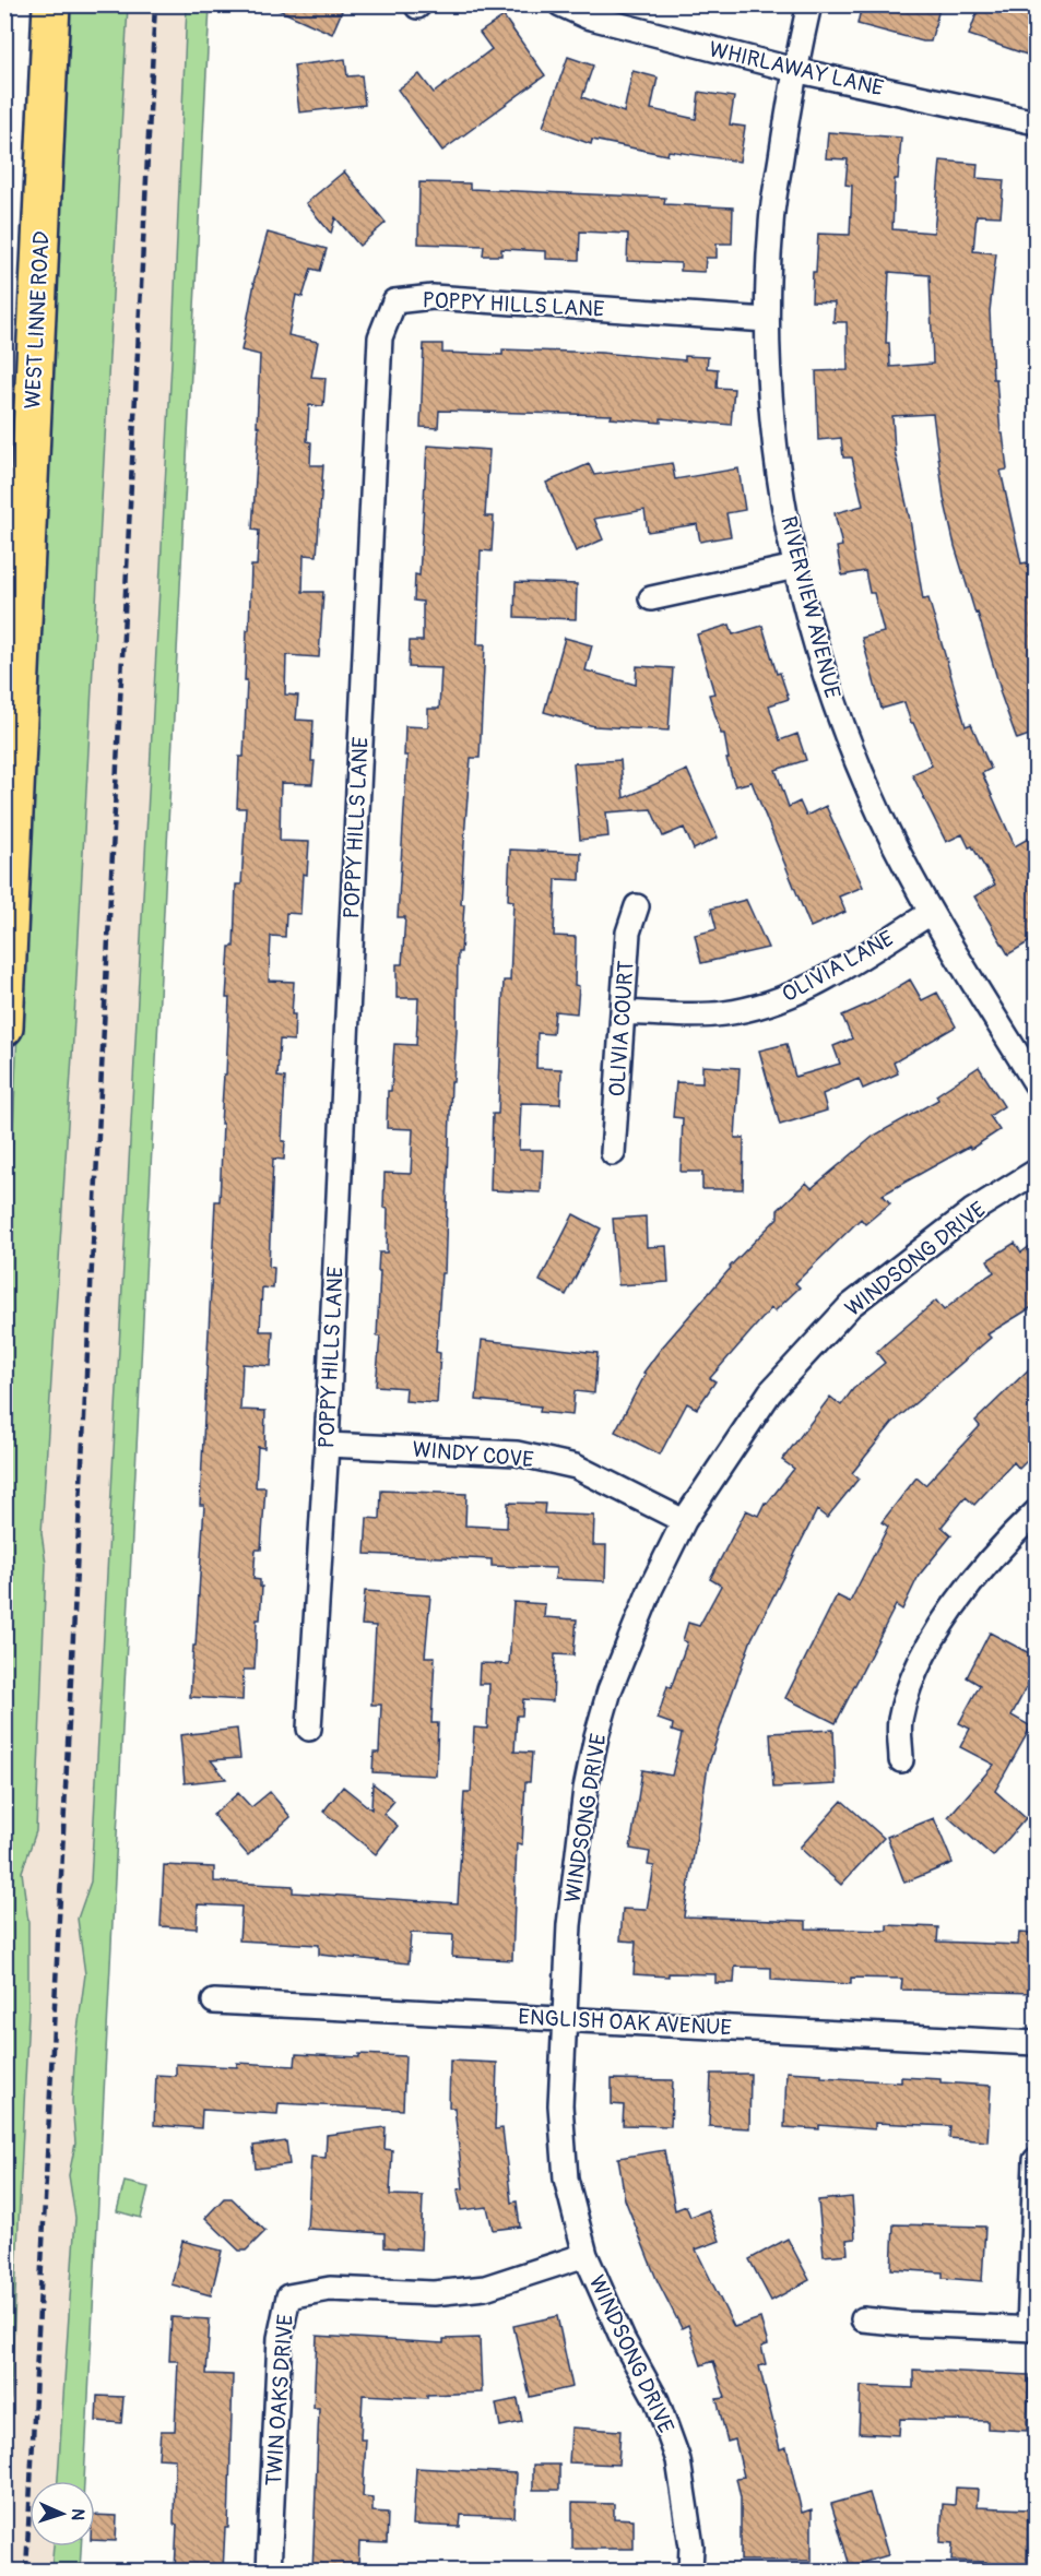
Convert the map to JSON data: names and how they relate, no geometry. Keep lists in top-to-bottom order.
{
  "streets": {
    "main road": ["WEST LINNE ROAD"],
    "street": [
      "WHIRLAWAY LANE",
      "POPPY HILLS LANE",
      "RIVERVIEW AVENUE",
      "OLIVIA LANE",
      "OLIVIA COURT",
      "WINDSONG DRIVE",
      "WINDY COVE",
      "ENGLISH OAK AVENUE",
      "TWIN OAKS DRIVE"
    ]
  },
  "crossings": [
    ["WHIRLAWAY LANE", "RIVERVIEW AVENUE"],
    ["POPPY HILLS LANE", "RIVERVIEW AVENUE"],
    ["POPPY HILLS LANE", "WINDY COVE"],
    ["RIVERVIEW AVENUE", "OLIVIA LANE"],
    ["OLIVIA LANE", "OLIVIA COURT"],
    ["WINDSONG DRIVE", "WINDY COVE"],
    ["WINDSONG DRIVE", "ENGLISH OAK AVENUE"],
    ["WINDSONG DRIVE", "TWIN OAKS DRIVE"]
  ],
  "north": "right"
}
